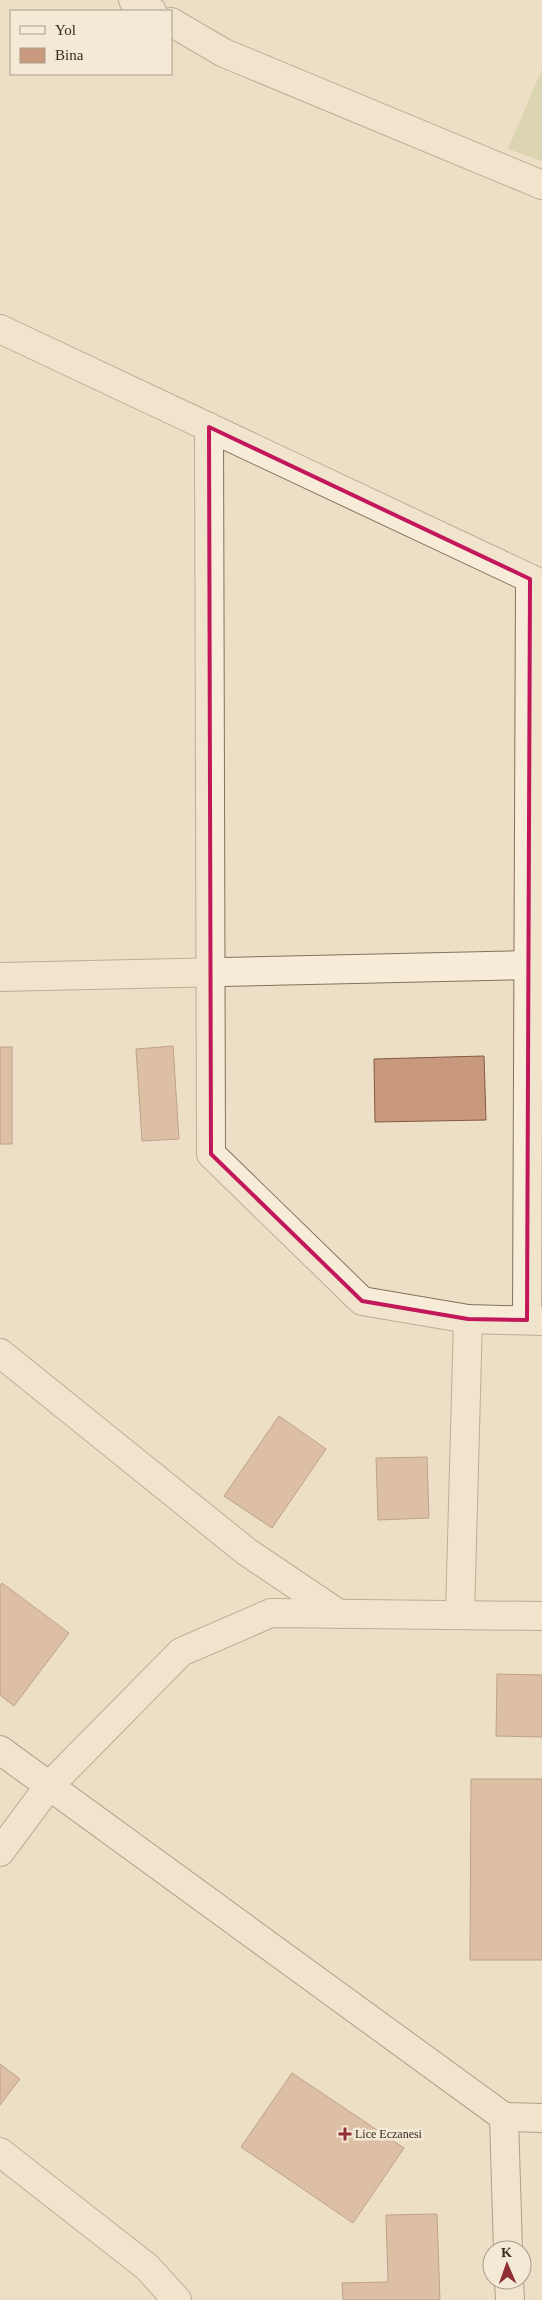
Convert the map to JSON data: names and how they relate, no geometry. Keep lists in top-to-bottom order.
{
  "places": {
    "health": ["Lice Eczanesi"]
  },
  "legend": ["Yol", "Bina"],
  "north": "top"
}
